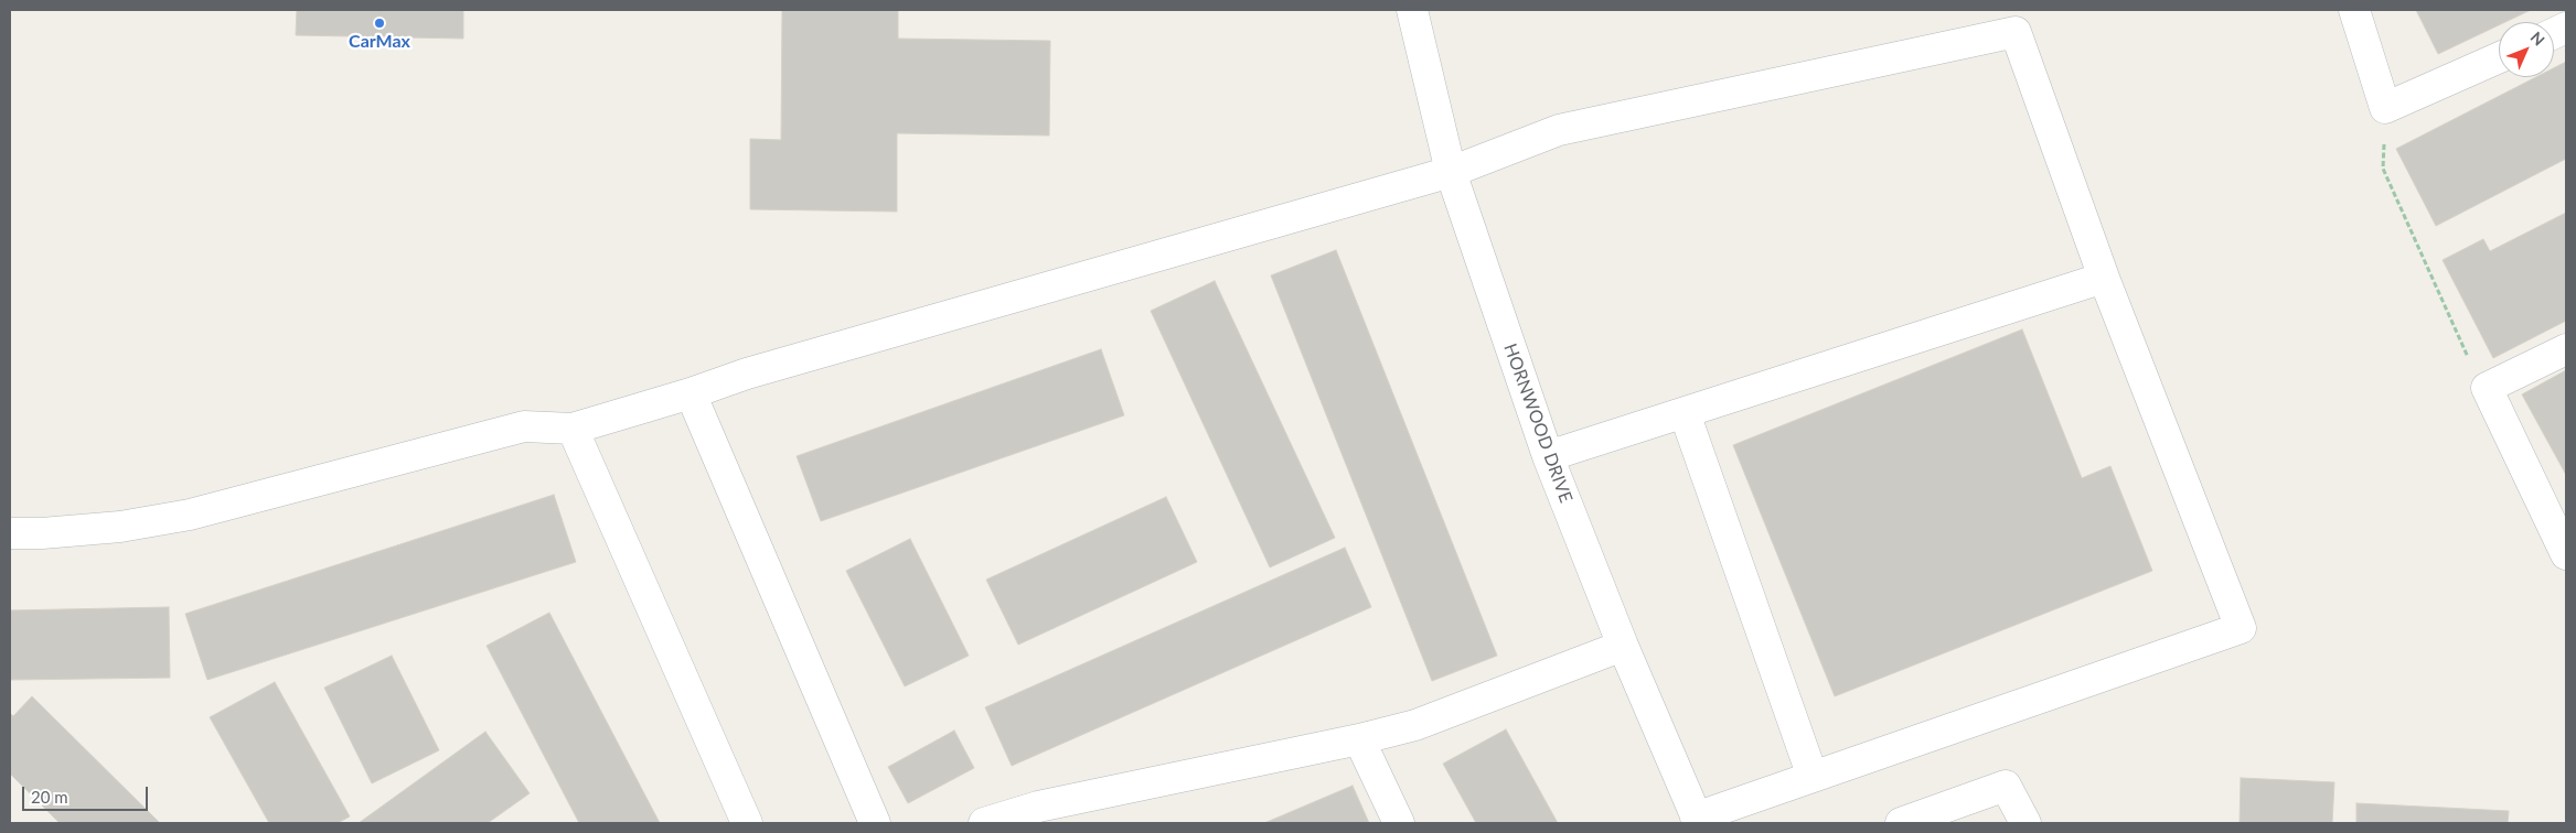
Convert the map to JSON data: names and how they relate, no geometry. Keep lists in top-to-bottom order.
{
  "streets": {
    "street": ["HORNWOOD DRIVE"]
  },
  "places": ["CarMax"],
  "scale_bar": "20 m",
  "north": "top right"
}
